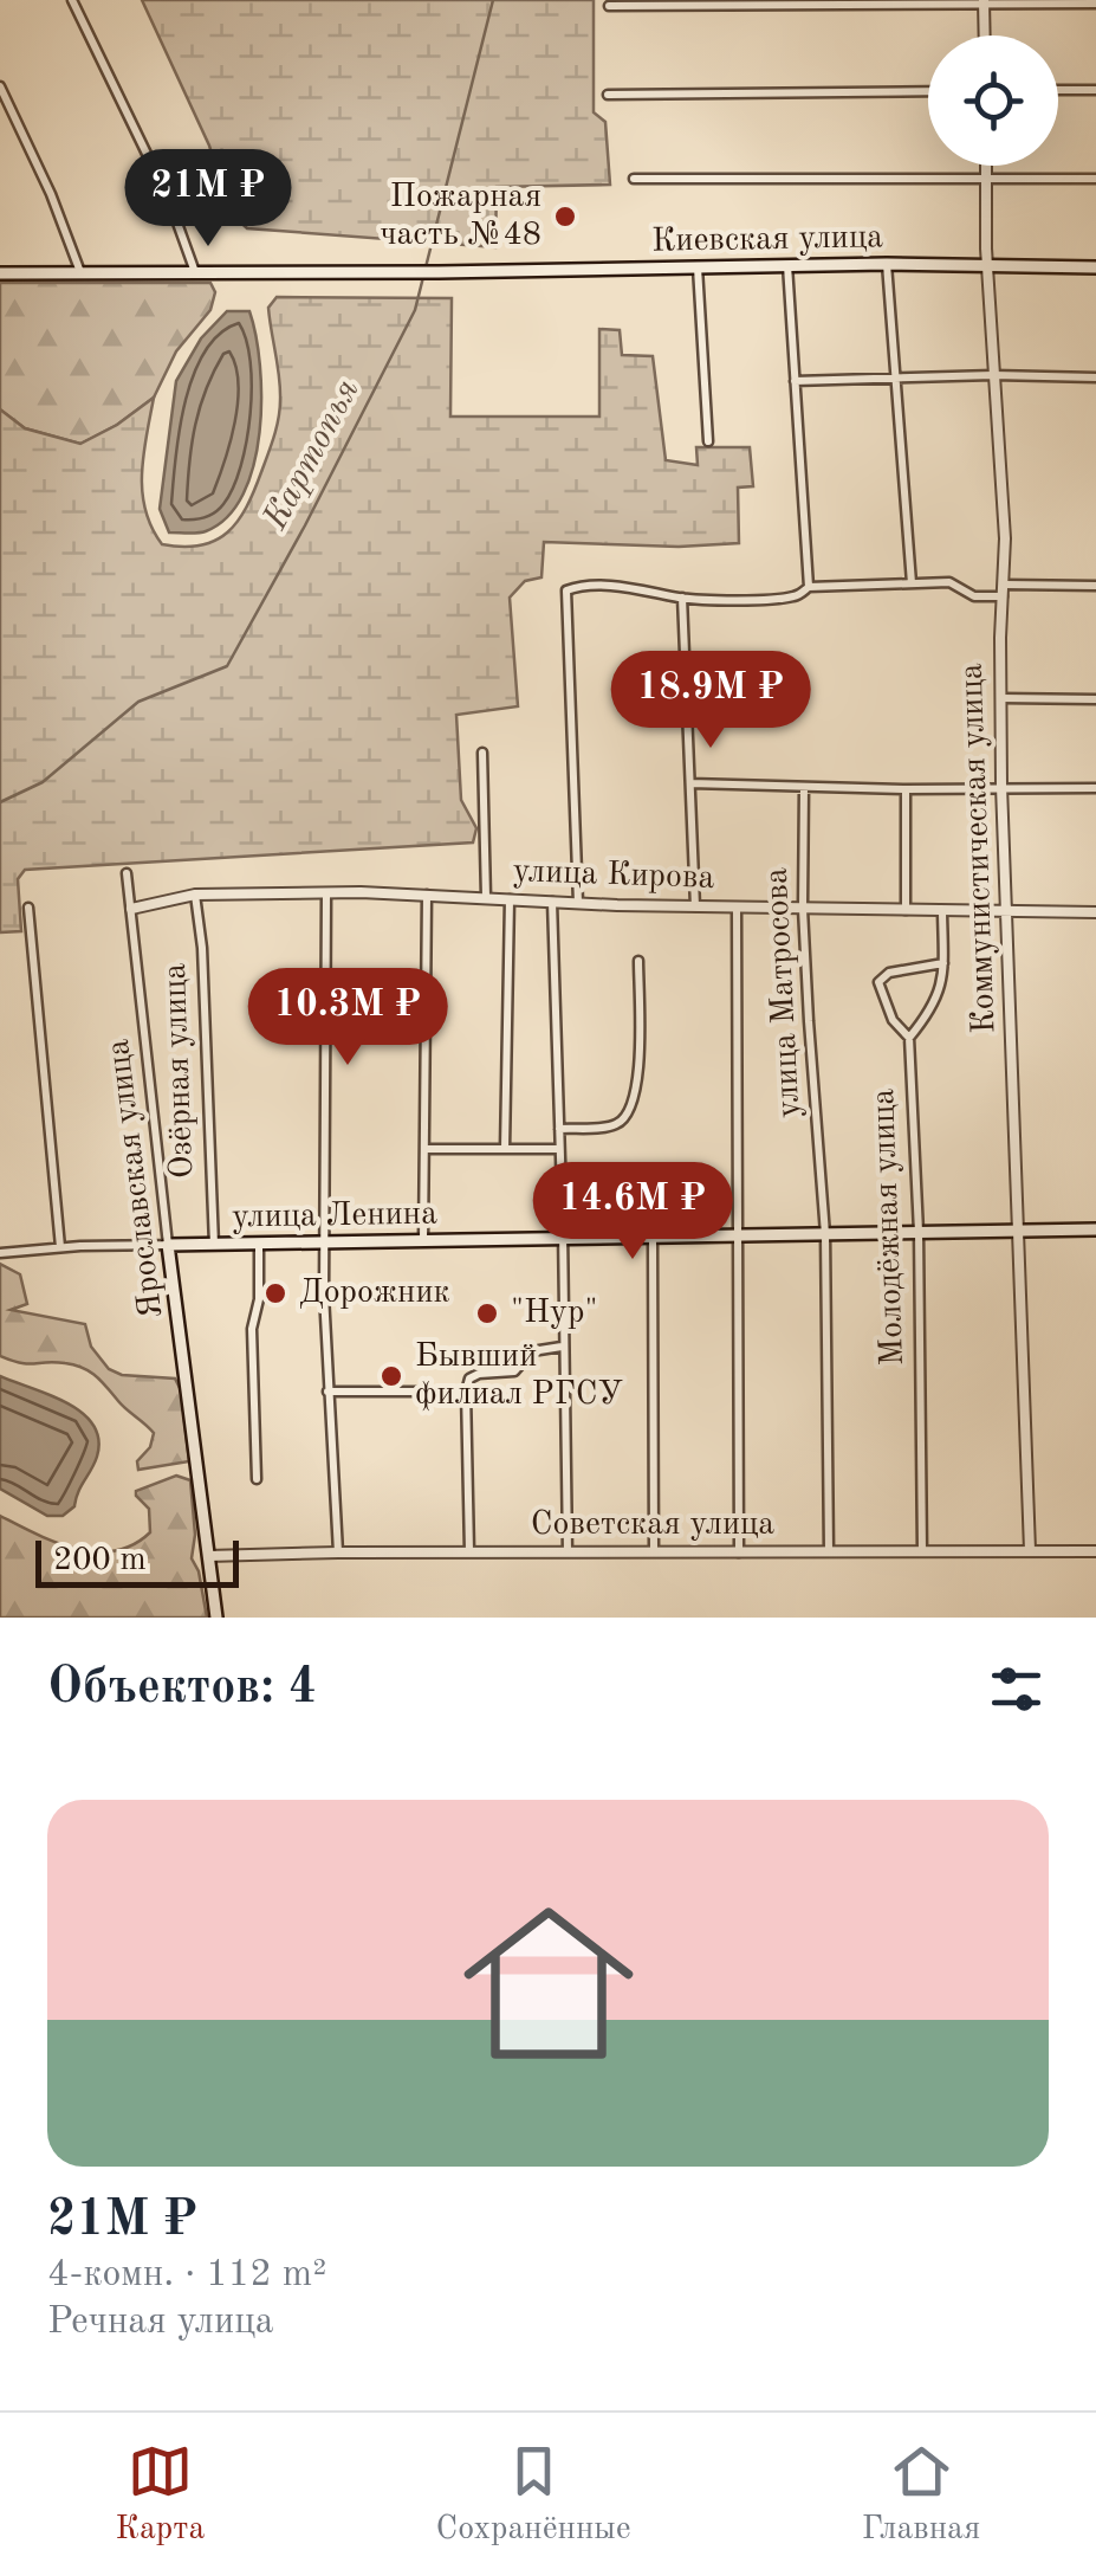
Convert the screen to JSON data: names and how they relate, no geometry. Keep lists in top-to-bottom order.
{
  "streets": {
    "main road": ["Киевская улица", "Ярославская улица", "улица Ленина"],
    "street": [
      "Коммунистическая улица",
      "улица Кирова",
      "улица Матросова",
      "Озёрная улица",
      "Молодёжная улица",
      "Советская улица"
    ]
  },
  "crossings": [
    ["Киевская улица", "Коммунистическая улица"],
    ["Коммунистическая улица", "улица Кирова"],
    ["Коммунистическая улица", "улица Ленина"],
    ["Коммунистическая улица", "Советская улица"],
    ["улица Кирова", "улица Матросова"],
    ["улица Кирова", "Озёрная улица"],
    ["улица Кирова", "Ярославская улица"],
    ["улица Матросова", "улица Ленина"],
    ["улица Матросова", "Советская улица"],
    ["Озёрная улица", "улица Ленина"],
    ["Ярославская улица", "улица Ленина"],
    ["Ярославская улица", "Советская улица"],
    ["улица Ленина", "Молодёжная улица"],
    ["Молодёжная улица", "Советская улица"]
  ],
  "water": ["Картопья"],
  "places": [
    "Пожарная часть №48",
    "Дорожник",
    "\"Нур\"",
    "Бывший филиал РГСУ"
  ],
  "scale_bar": "200 m",
  "page": {
    "price": [
      "21M ₽",
      "18.9M ₽",
      "10.3M ₽",
      "14.6M ₽"
    ],
    "scale": "200 m",
    "heading": "Объектов: 4",
    "list": [
      {
        "name": "21M ₽",
        "note": "4-комн. · 112 m² · Речная улица"
      }
    ],
    "tabs": ["Карта", "Сохранённые", "Главная"]
  }
}
